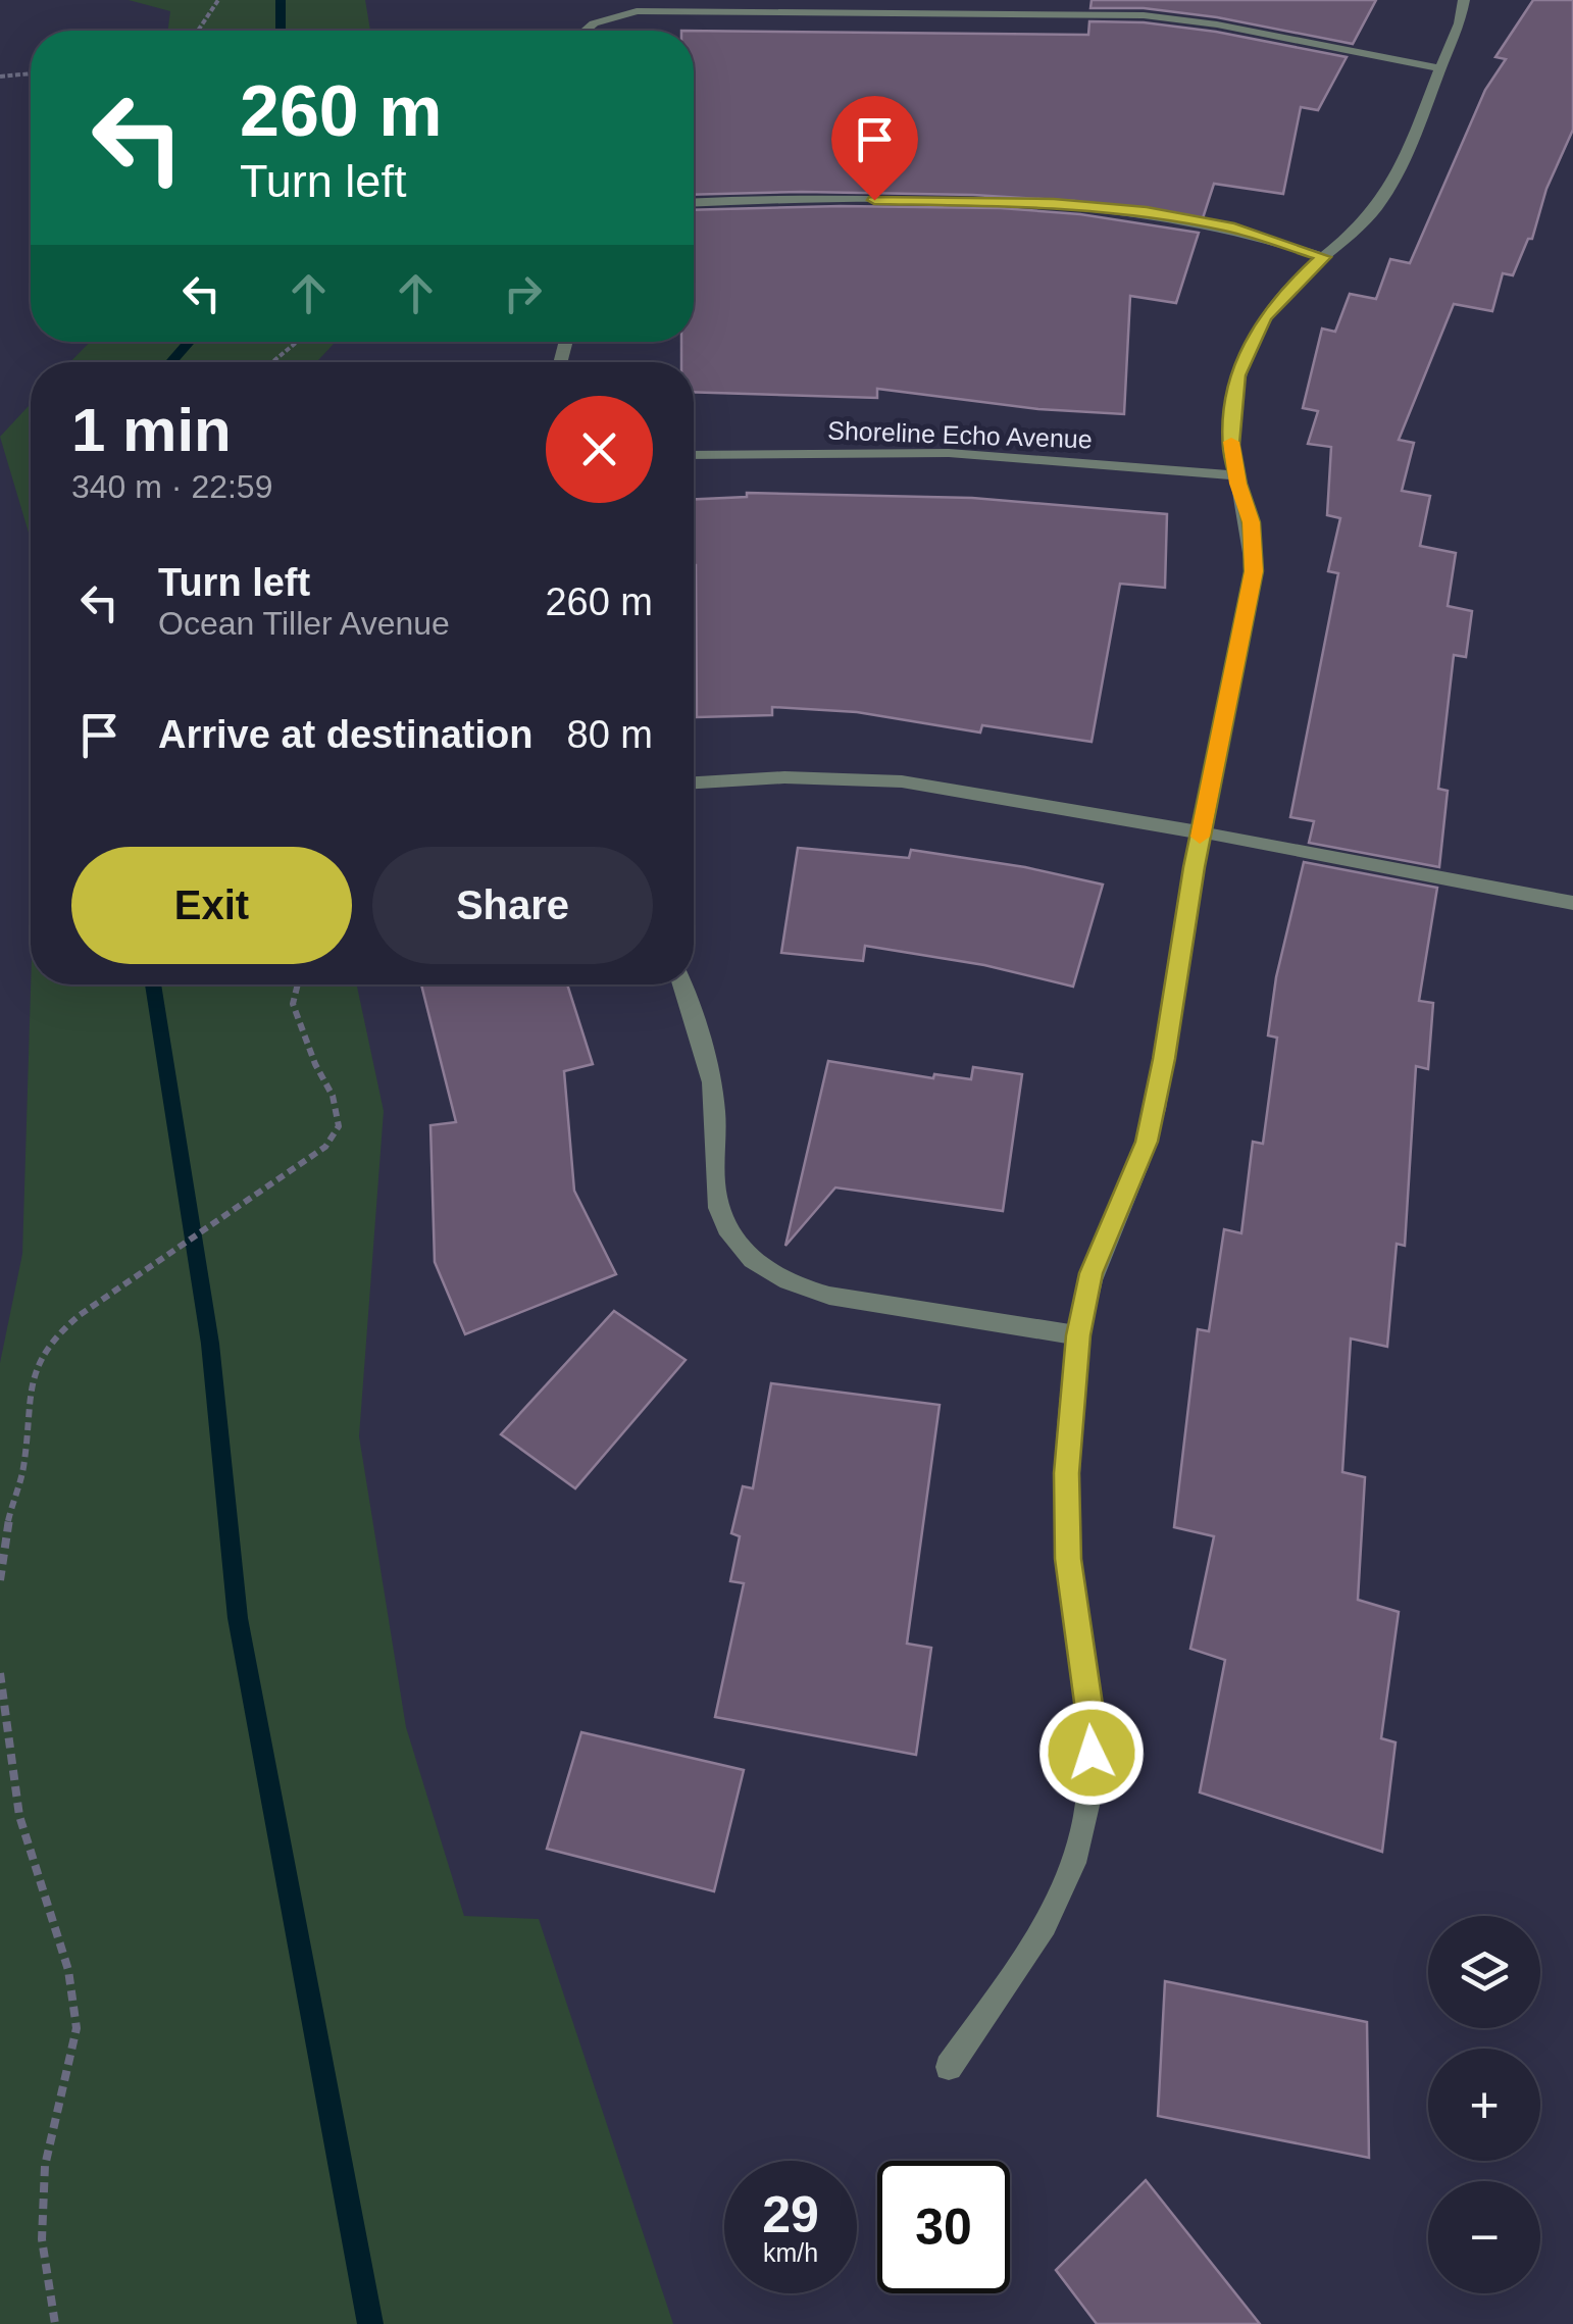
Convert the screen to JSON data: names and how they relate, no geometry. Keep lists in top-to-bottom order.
{
  "streets": {
    "street": ["Shoreline Echo Avenue"]
  },
  "page": {
    "turn": ["260 m", "Turn left"],
    "heading": ["1 min", "340 m · 22:59"],
    "list": [
      {
        "name": "Turn left",
        "note": "Ocean Tiller Avenue",
        "value": "260 m"
      },
      {
        "name": "Arrive at destination",
        "value": "80 m"
      }
    ],
    "buttons": ["Exit", "Share"],
    "map_buttons": ["+", "−"],
    "speed": "29 km/h",
    "limit": "30"
  }
}
